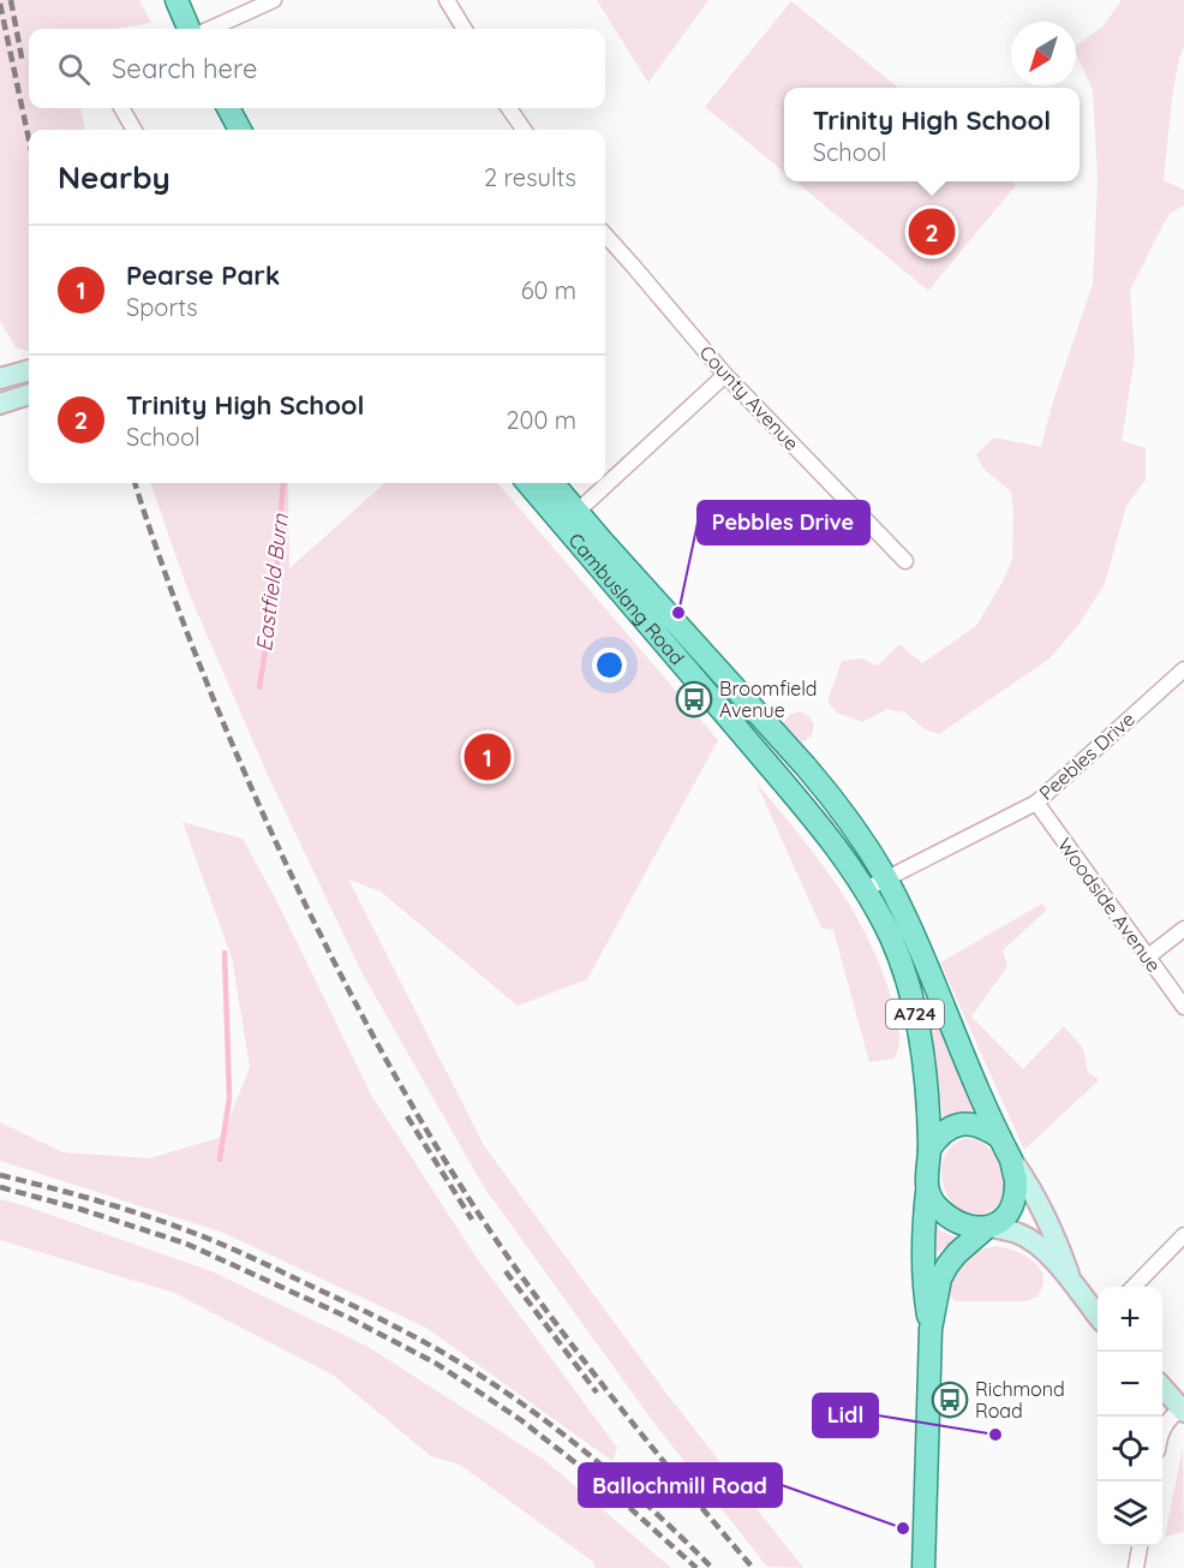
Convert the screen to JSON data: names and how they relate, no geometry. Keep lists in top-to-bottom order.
{
  "streets": {
    "main road": ["Cambuslang Road", "A724"],
    "street": ["County Avenue", "Peebles Drive", "Woodside Avenue"]
  },
  "crossings": [
    ["Cambuslang Road", "Peebles Drive"],
    ["Cambuslang Road", "A724"],
    ["Peebles Drive", "Woodside Avenue"],
    ["Peebles Drive", "A724"]
  ],
  "water": ["Eastfield Burn"],
  "places": {
    "other": ["Pebbles Drive", "Lidl", "Ballochmill Road"],
    "bus stop": ["Broomfield Avenue", "Richmond Road"]
  },
  "north": "bottom left",
  "page": {
    "search": "Search here",
    "popup": ["Trinity High School", "School"],
    "heading": ["Nearby", "2 results"],
    "pins": ["2", "1"],
    "list": [
      {
        "mark": "1",
        "name": "Pearse Park",
        "note": "Sports",
        "value": "60 m"
      },
      {
        "mark": "2",
        "name": "Trinity High School",
        "note": "School",
        "value": "200 m"
      }
    ],
    "map_buttons": ["+", "−"]
  }
}
